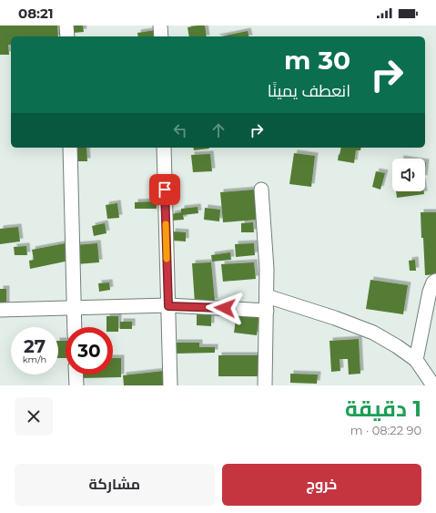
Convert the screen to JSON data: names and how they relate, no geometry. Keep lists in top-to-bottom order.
{
  "page": {
    "status": "08:21",
    "turn": ["30 m", "انعطف يمينًا"],
    "speed": "27 km/h",
    "limit": "30",
    "heading": ["1 دقيقة", "90 m · 08:22"],
    "buttons": ["خروج", "مشاركة"]
  }
}
